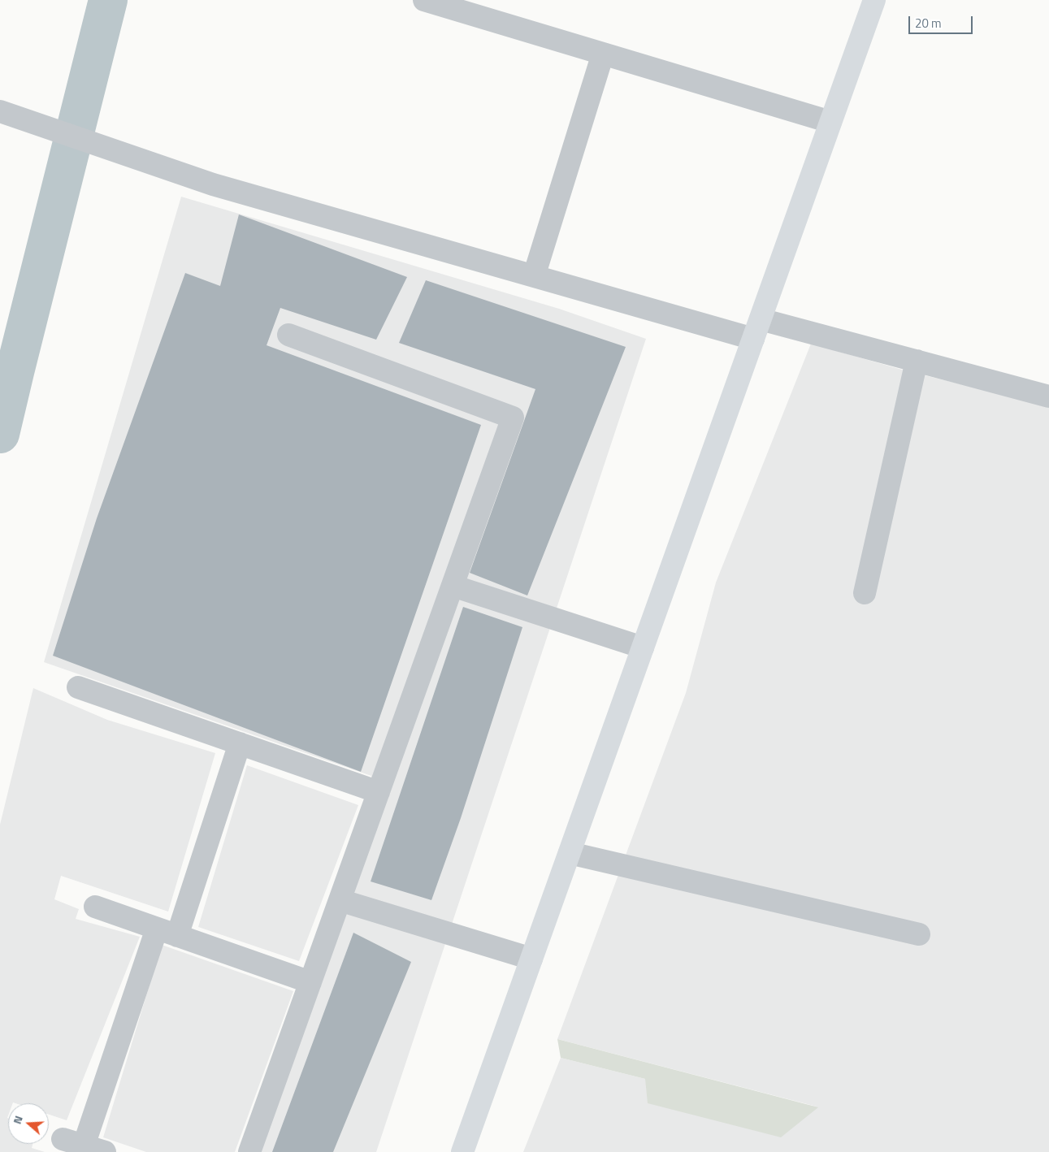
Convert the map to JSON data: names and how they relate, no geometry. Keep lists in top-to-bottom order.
{
  "scale_bar": "20 m",
  "north": "left"
}
